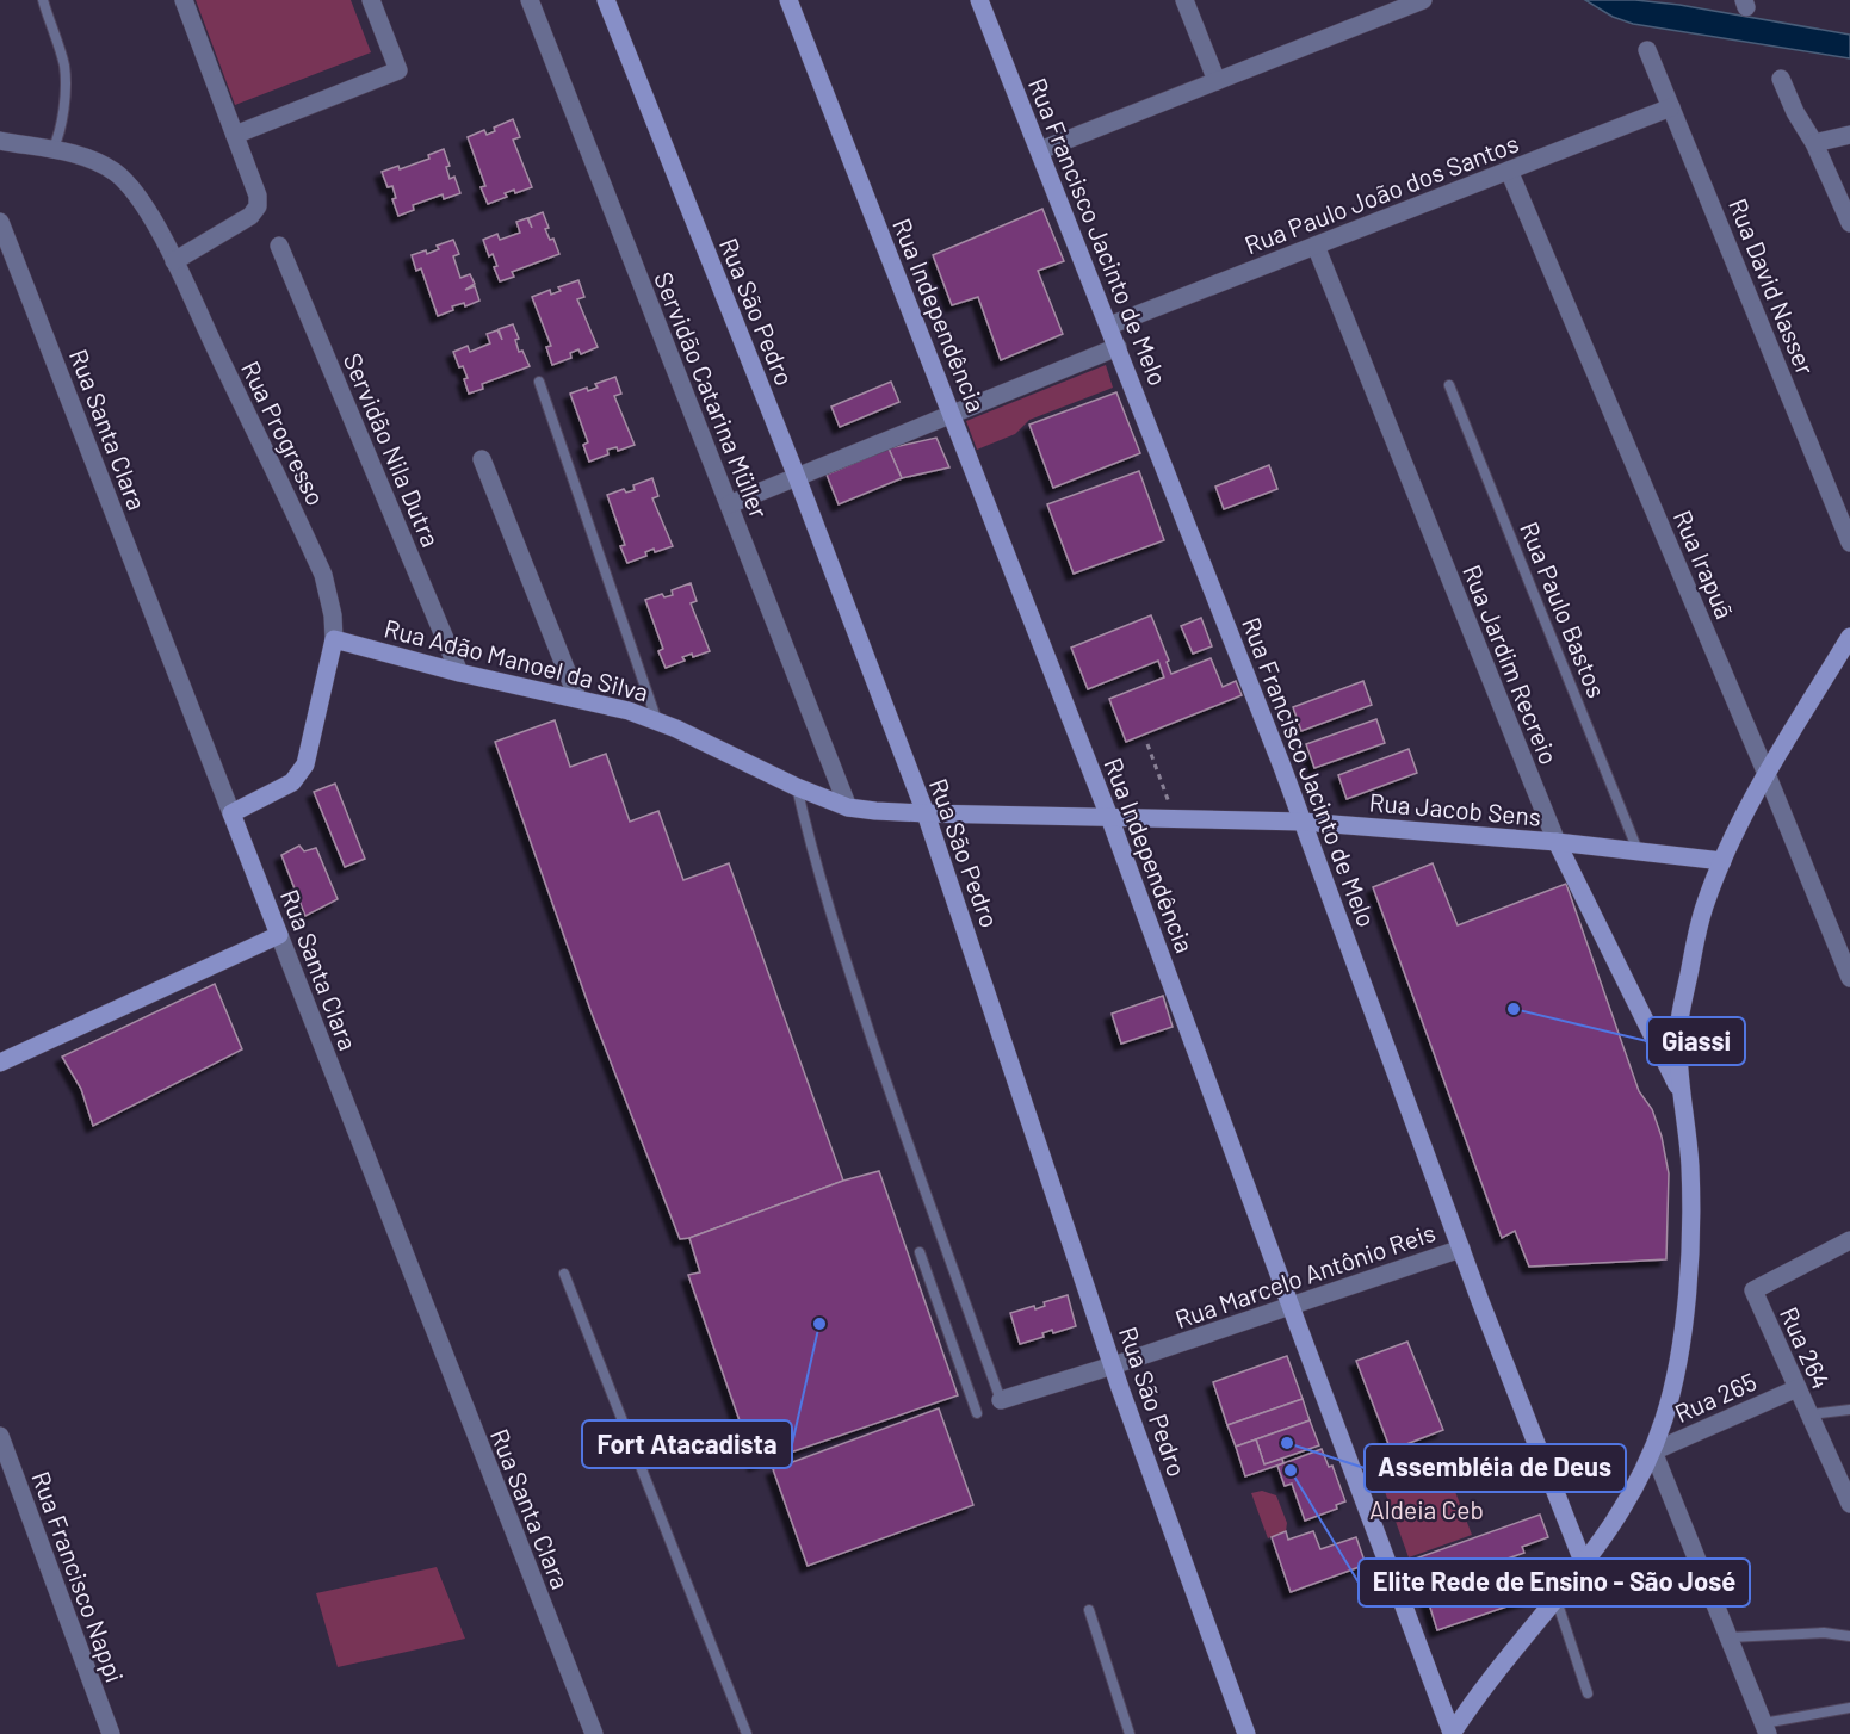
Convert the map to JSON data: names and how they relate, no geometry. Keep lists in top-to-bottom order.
{
  "streets": {
    "street": [
      "Rua Paulo João dos Santos",
      "Rua Francisco Jacinto de Melo",
      "Rua David Nasser",
      "Rua São Pedro",
      "Rua Independência",
      "Servidão Catarina Müller",
      "Rua Santa Clara",
      "Rua Progresso",
      "Servidão Nila Dutra",
      "Rua Irapuã",
      "Rua Adão Manoel da Silva",
      "Rua Jardim Recreio",
      "Rua Jacob Sens",
      "Rua Marcelo Antônio Reis",
      "Rua 264",
      "Rua 265",
      "Rua Francisco Nappi"
    ],
    "lane": ["Rua Paulo Bastos"]
  },
  "crossings": [
    ["Rua Paulo João dos Santos", "Rua Francisco Jacinto de Melo"],
    ["Rua Paulo João dos Santos", "Rua David Nasser"],
    ["Rua Paulo João dos Santos", "Rua Irapuã"],
    ["Rua Paulo João dos Santos", "Rua Jardim Recreio"],
    ["Rua Francisco Jacinto de Melo", "Rua Jacob Sens"],
    ["Rua Francisco Jacinto de Melo", "Rua Marcelo Antônio Reis"],
    ["Rua São Pedro", "Rua Adão Manoel da Silva"],
    ["Rua São Pedro", "Rua Jacob Sens"],
    ["Rua São Pedro", "Rua Marcelo Antônio Reis"],
    ["Rua Independência", "Rua Jacob Sens"],
    ["Rua Independência", "Rua Marcelo Antônio Reis"],
    ["Servidão Catarina Müller", "Rua Adão Manoel da Silva"],
    ["Rua Santa Clara", "Rua Progresso"],
    ["Rua Progresso", "Rua Adão Manoel da Silva"],
    ["Servidão Nila Dutra", "Rua Adão Manoel da Silva"],
    ["Rua Paulo Bastos", "Rua Jacob Sens"],
    ["Rua Adão Manoel da Silva", "Rua Jacob Sens"],
    ["Rua Jardim Recreio", "Rua Jacob Sens"],
    ["Rua 264", "Rua 265"]
  ],
  "parks": ["Aldeia Ceb"],
  "places": [
    "Giassi",
    "Fort Atacadista",
    "Assembléia de Deus",
    "Elite Rede de Ensino - São José"
  ]
}
